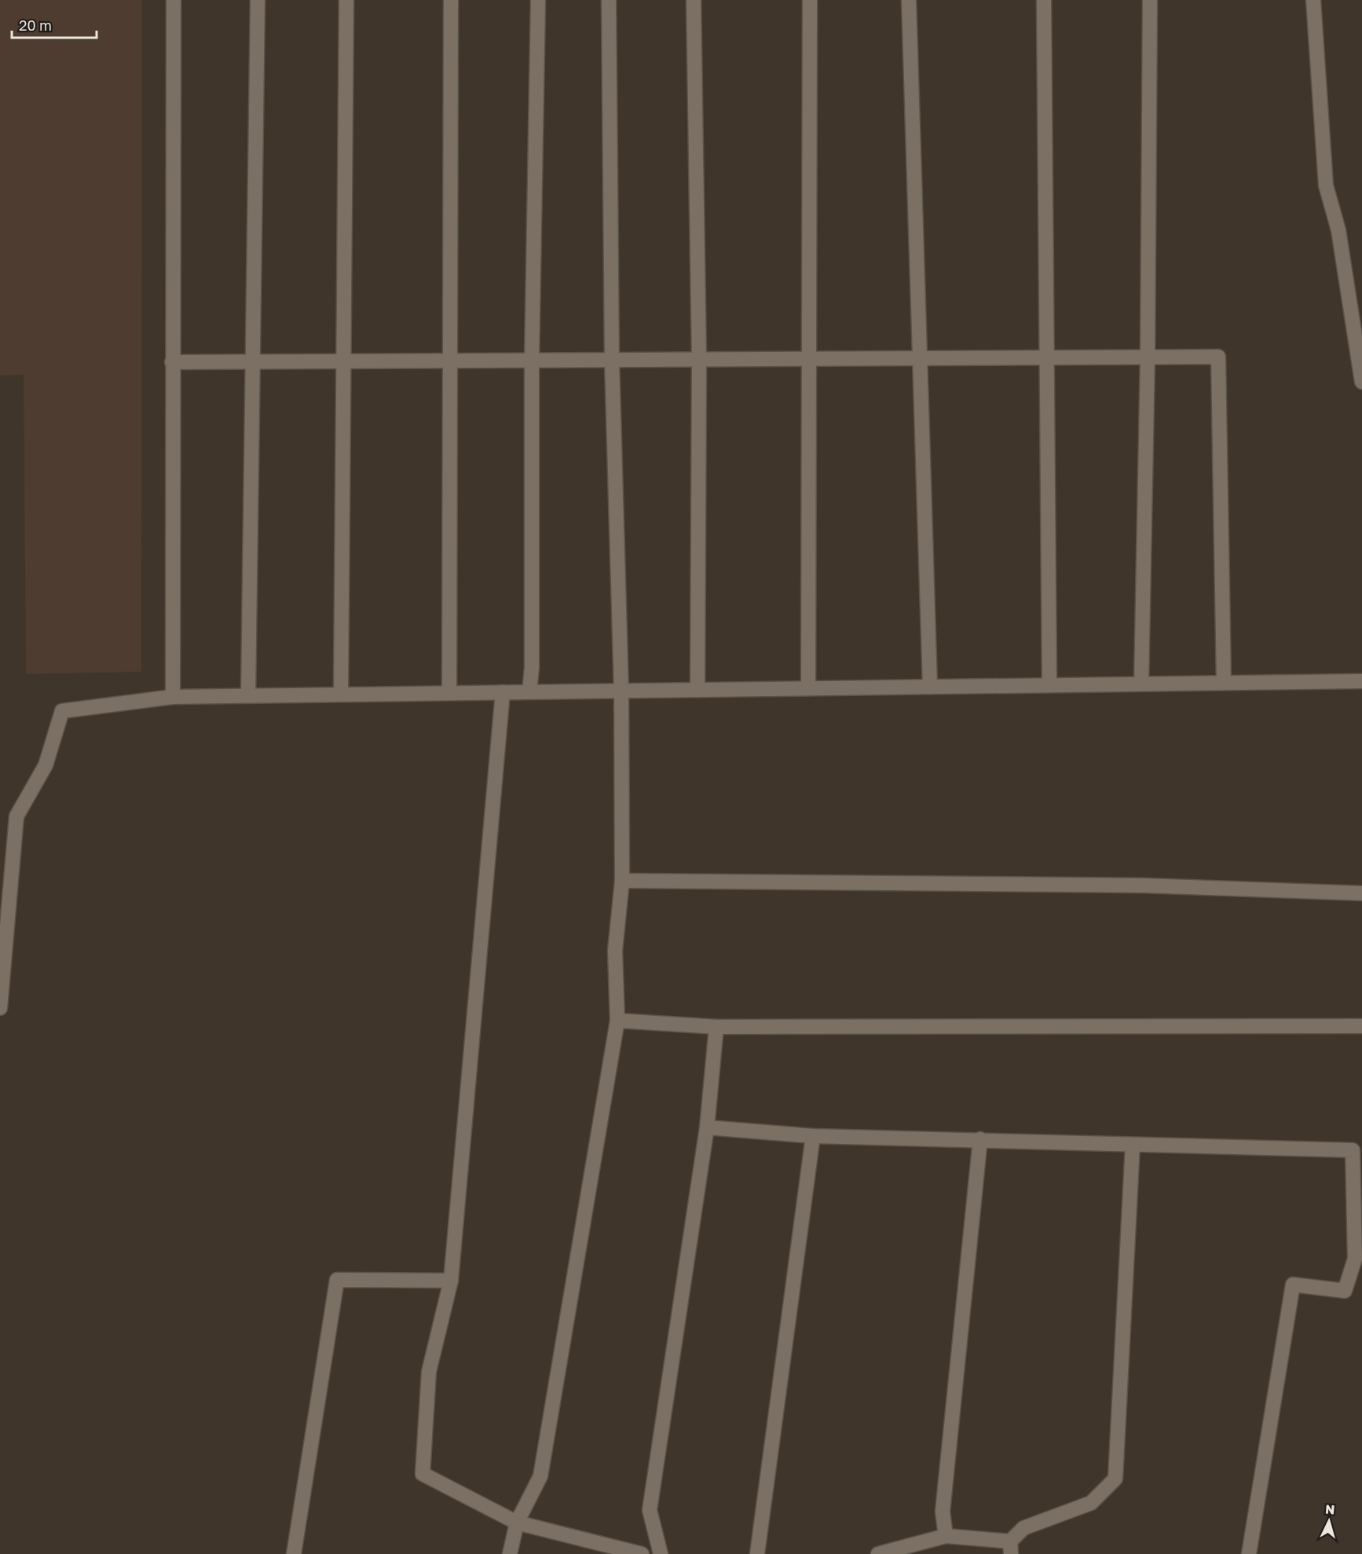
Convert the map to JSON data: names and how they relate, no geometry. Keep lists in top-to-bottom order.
{
  "scale_bar": "20 m",
  "north": "top"
}
